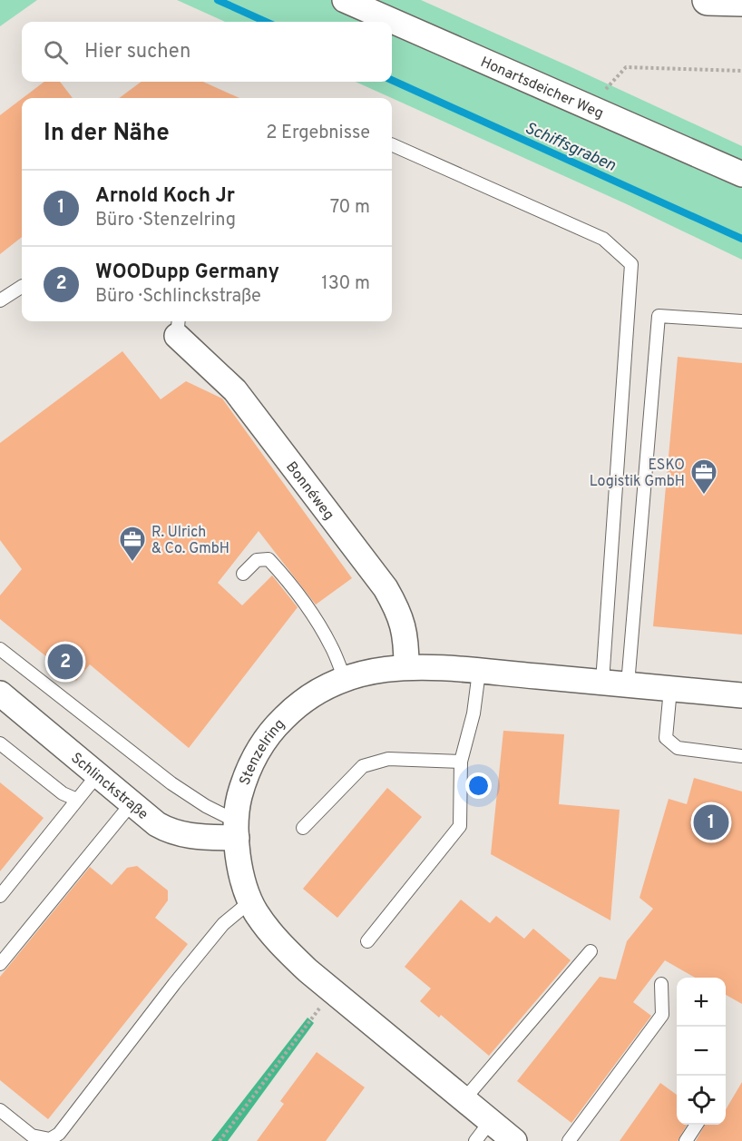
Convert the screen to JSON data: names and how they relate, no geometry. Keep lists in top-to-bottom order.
{
  "streets": {
    "street": [
      "Honartsdeicher Weg",
      "Bonnéweg",
      "Stenzelring",
      "Schlinckstraße"
    ]
  },
  "crossings": [
    ["Bonnéweg", "Stenzelring"],
    ["Stenzelring", "Schlinckstraße"]
  ],
  "water": ["Schiffsgraben"],
  "places": {
    "office": ["ESKO Logistik GmbH", "R. Ulrich & Co. GmbH"]
  },
  "page": {
    "search": "Hier suchen",
    "heading": ["In der Nähe", "2 Ergebnisse"],
    "list": [
      {
        "mark": "1",
        "name": "Arnold Koch Jr",
        "note": "Büro · Stenzelring",
        "value": "70 m"
      },
      {
        "mark": "2",
        "name": "WOODupp Germany",
        "note": "Büro · Schlinckstraße",
        "value": "130 m"
      }
    ],
    "pins": ["2", "1"],
    "map_buttons": ["+", "−"]
  }
}
